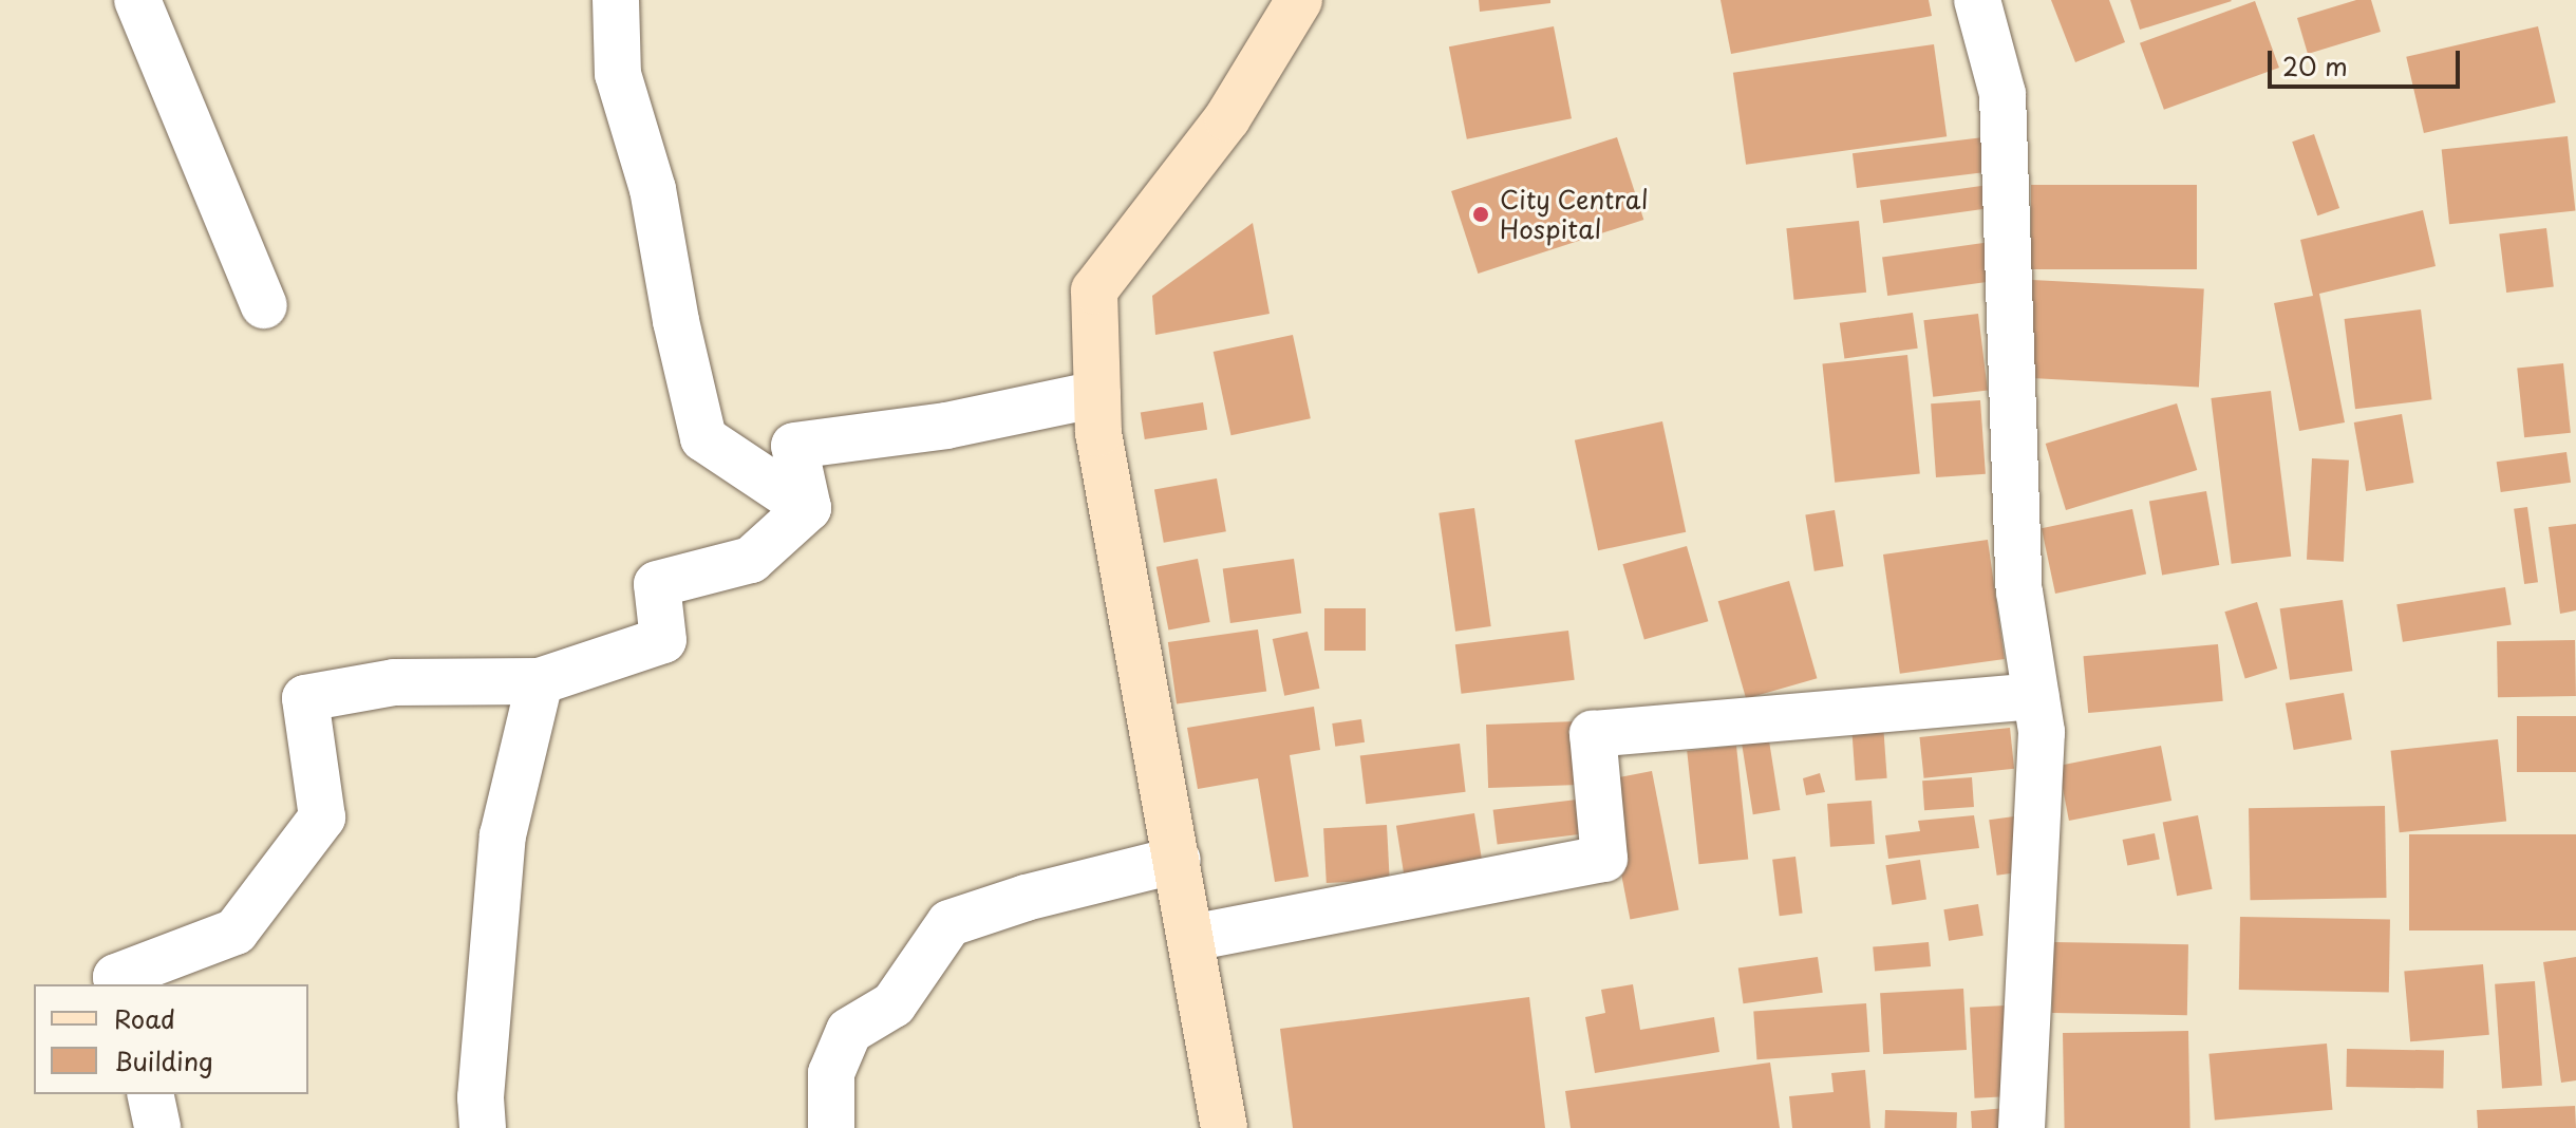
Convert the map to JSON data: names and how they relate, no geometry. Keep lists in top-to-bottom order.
{
  "places": ["City Central Hospital"],
  "legend": ["Road", "Building"],
  "scale_bar": "20 m"
}
